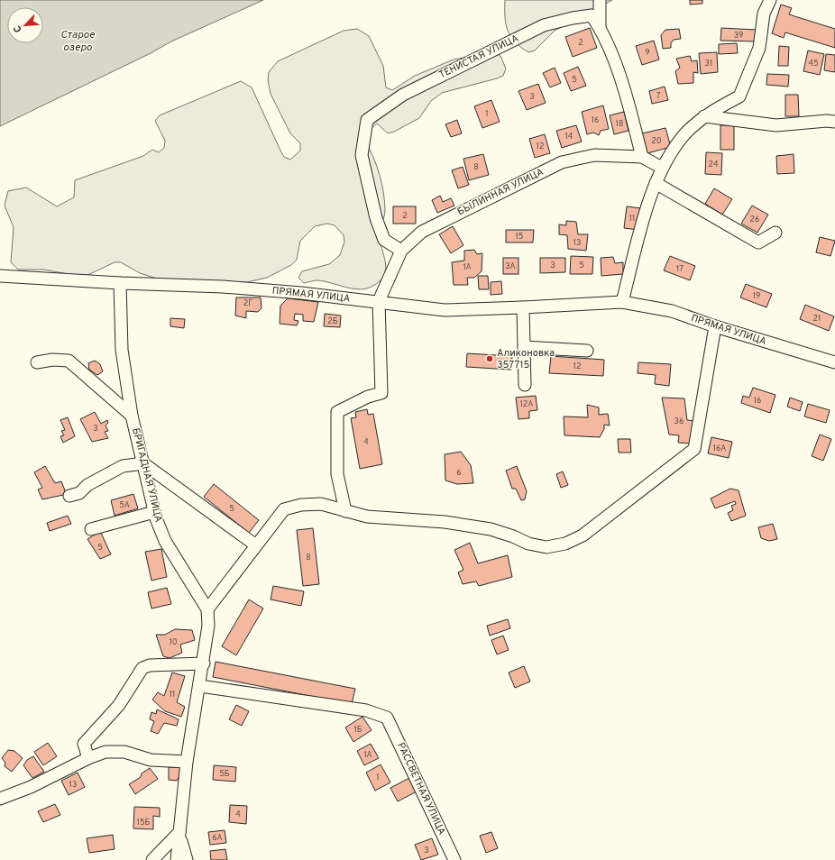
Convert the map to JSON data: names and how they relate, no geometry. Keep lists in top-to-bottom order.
{
  "streets": {
    "street": [
      "ТЕНИСТАЯ УЛИЦА",
      "БЫЛИННАЯ УЛИЦА",
      "ПРЯМАЯ УЛИЦА",
      "БРИГАДНАЯ УЛИЦА",
      "РАССВЕТНАЯ УЛИЦА"
    ]
  },
  "crossings": [
    ["ТЕНИСТАЯ УЛИЦА", "БЫЛИННАЯ УЛИЦА"],
    ["БЫЛИННАЯ УЛИЦА", "ПРЯМАЯ УЛИЦА"],
    ["ПРЯМАЯ УЛИЦА", "БРИГАДНАЯ УЛИЦА"],
    ["БРИГАДНАЯ УЛИЦА", "РАССВЕТНАЯ УЛИЦА"]
  ],
  "water": ["Старое озеро"],
  "places": ["Аликоновка 357715"],
  "house_numbers": [
    "39",
    "2",
    "9",
    "31",
    "45",
    "5",
    "7",
    "3",
    "1",
    "16",
    "18",
    "14",
    "20",
    "12",
    "24",
    "8",
    "2",
    "11",
    "26",
    "15",
    "13",
    "3",
    "5",
    "3А",
    "1А",
    "17",
    "19",
    "2Г",
    "21",
    "2Б",
    "12",
    "16",
    "12А",
    "36",
    "3",
    "4",
    "16А",
    "6",
    "5А",
    "5",
    "5",
    "8",
    "10",
    "11",
    "1Б",
    "1А",
    "5Б",
    "1",
    "13",
    "4",
    "15Б",
    "6А",
    "3"
  ],
  "north": "bottom left"
}
